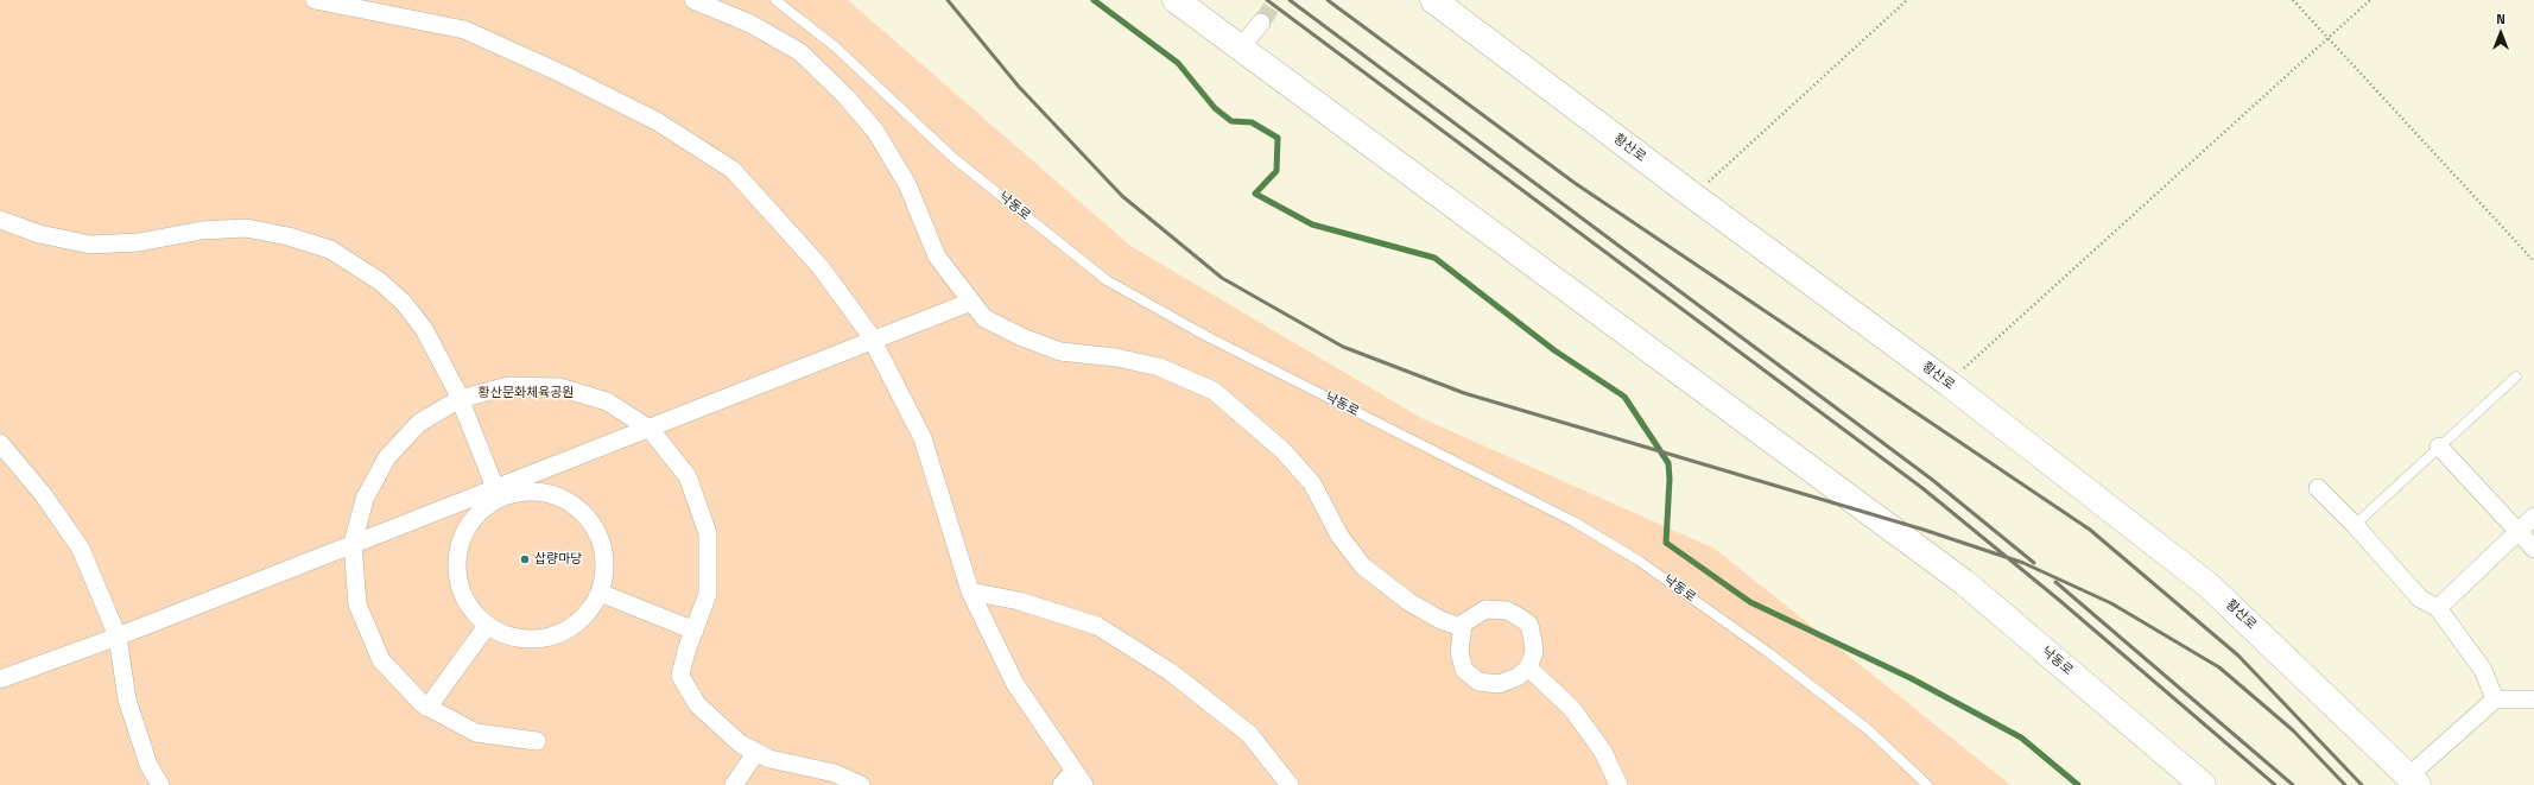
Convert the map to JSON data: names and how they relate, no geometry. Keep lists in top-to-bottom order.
{
  "streets": {
    "street": ["황산로", "낙동로"]
  },
  "parks": ["황산문화체육공원"],
  "places": ["삽량마당"],
  "north": "top"
}
